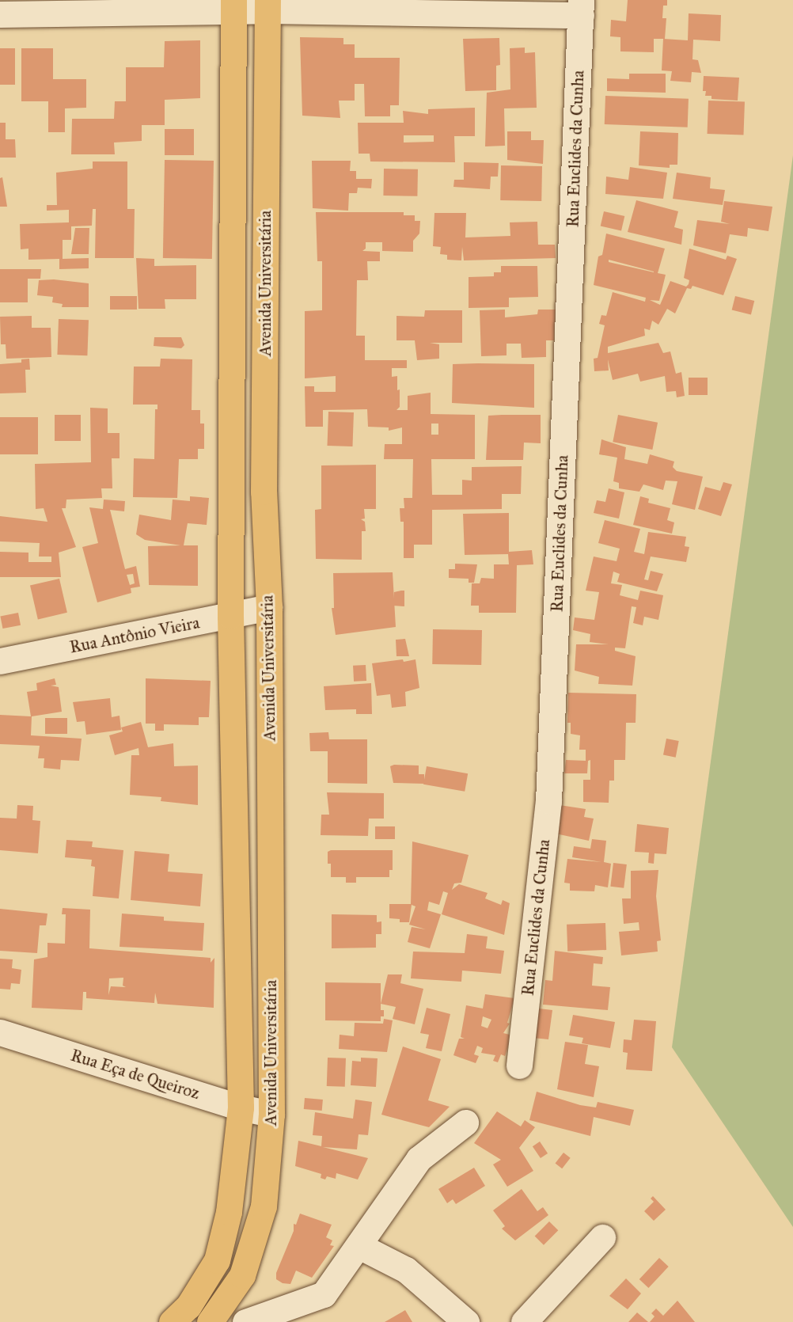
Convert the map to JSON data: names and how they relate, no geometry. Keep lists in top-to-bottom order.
{
  "streets": {
    "main road": ["Avenida Universitária"],
    "street": ["Rua Euclides da Cunha", "Rua Antônio Vieira", "Rua Eça de Queiroz"]
  },
  "crossings": [
    ["Avenida Universitária", "Rua Antônio Vieira"],
    ["Avenida Universitária", "Rua Eça de Queiroz"]
  ]
}
